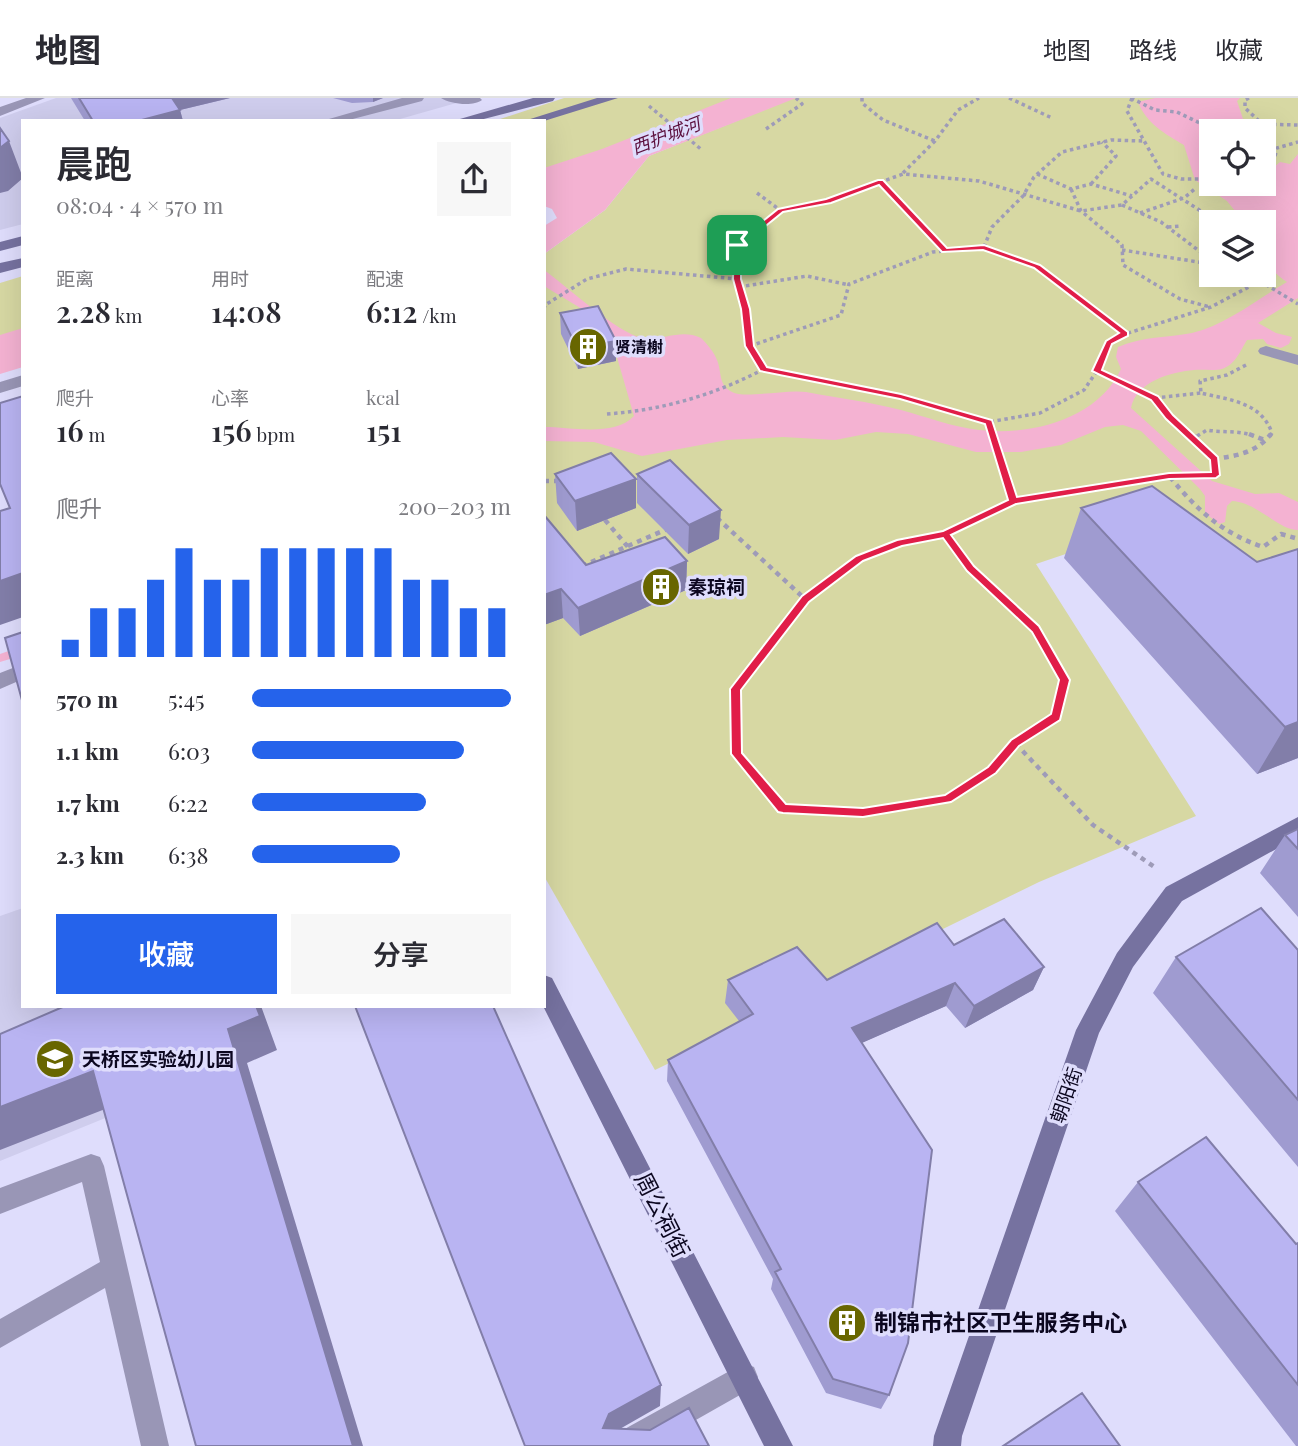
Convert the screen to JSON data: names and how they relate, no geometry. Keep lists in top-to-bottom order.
{
  "streets": {
    "street": ["朝阳街", "周公祠街"]
  },
  "water": ["西护城河"],
  "places": {
    "building": ["贤清榭", "秦琼祠", "制锦市社区卫生服务中心"],
    "school or university": ["天桥区实验幼儿园"]
  },
  "page": {
    "header": "地图",
    "nav": ["地图", "路线", "收藏"],
    "heading": ["晨跑", "08:04 · 4 × 570 m"],
    "stats": [
      ["距离", "2.28 km"],
      ["用时", "14:08"],
      ["配速", "6:12 /km"],
      ["爬升", "16 m"],
      ["心率", "156 bpm"],
      ["kcal", "151"]
    ],
    "chart": ["爬升", "200–203 m"],
    "list": [
      {
        "name": "570 m",
        "note": "5:45"
      },
      {
        "name": "1.1 km",
        "note": "6:03"
      },
      {
        "name": "1.7 km",
        "note": "6:22"
      },
      {
        "name": "2.3 km",
        "note": "6:38"
      }
    ],
    "buttons": ["收藏", "分享"]
  }
}
